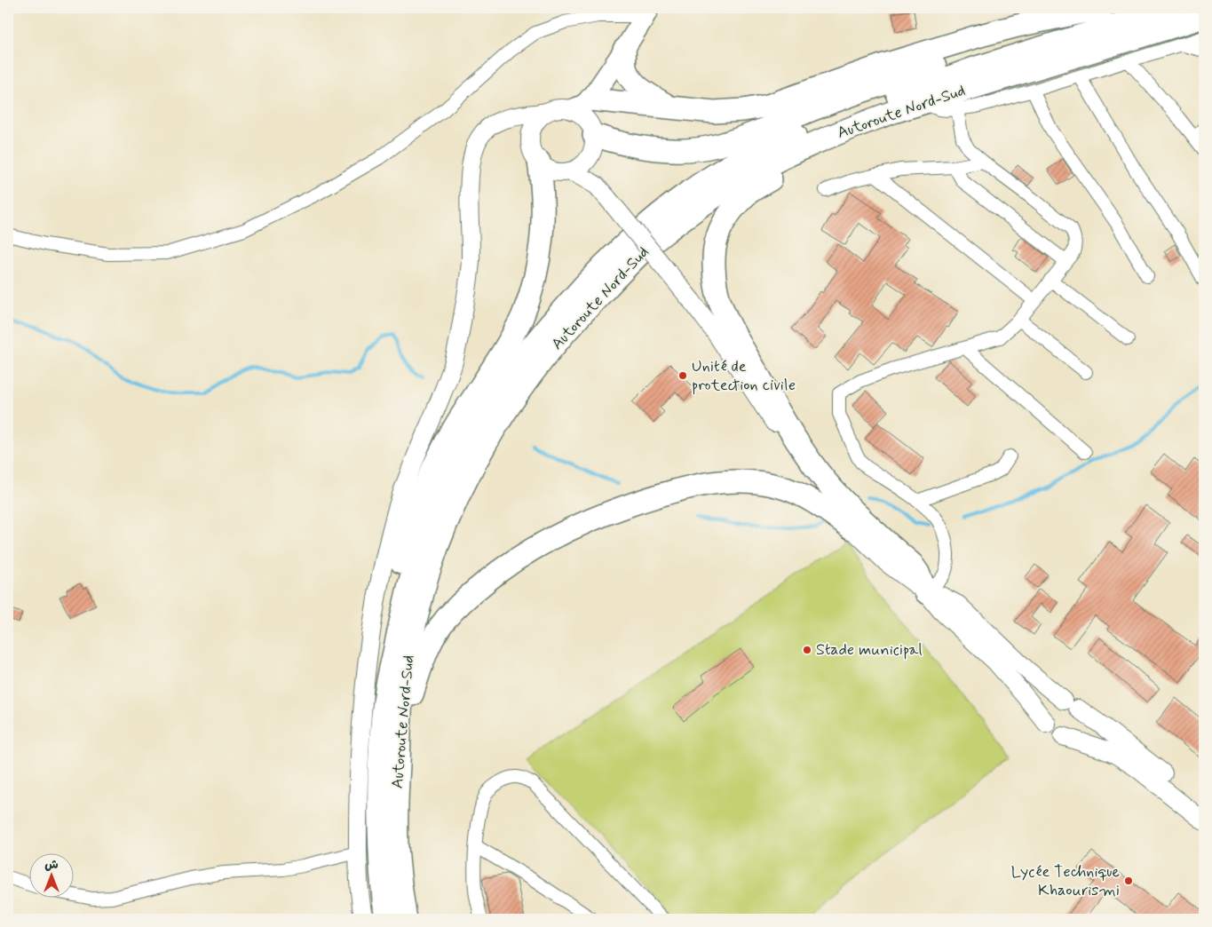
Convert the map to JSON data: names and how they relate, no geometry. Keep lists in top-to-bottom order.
{
  "streets": {
    "highway": ["Autoroute Nord-Sud"]
  },
  "places": ["Unité de protection civile", "Stade municipal", "Lycée Technique Khaourismi"],
  "north": "top"
}
